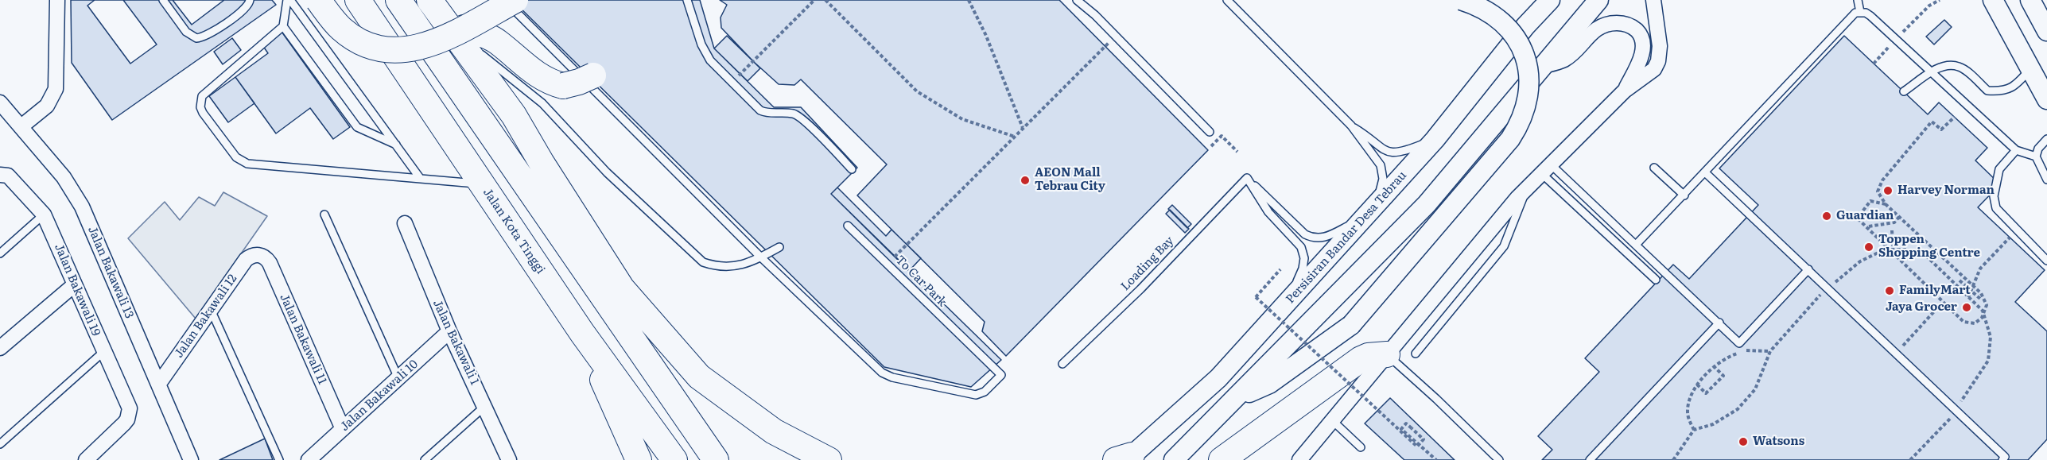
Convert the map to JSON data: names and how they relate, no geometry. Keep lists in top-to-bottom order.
{
  "streets": {
    "highway": ["Jalan Kota Tinggi"],
    "main road": ["Persisiran Bandar Desa Tebrau"],
    "street": [
      "Jalan Bakawali 13",
      "Jalan Bakawali 19",
      "Jalan Bakawali 12",
      "Jalan Bakawali 11",
      "Jalan Bakawali 1",
      "Jalan Bakawali 10"
    ],
    "lane": ["Loading Bay", "To Car Park"]
  },
  "crossings": [
    ["Jalan Bakawali 13", "Jalan Bakawali 12"],
    ["Jalan Bakawali 12", "Jalan Bakawali 11"],
    ["Jalan Bakawali 11", "Jalan Bakawali 10"],
    ["Jalan Bakawali 1", "Jalan Bakawali 10"]
  ],
  "places": [
    "AEON Mall Tebrau City",
    "Harvey Norman",
    "Guardian",
    "Toppen Shopping Centre",
    "FamilyMart",
    "Jaya Grocer",
    "Watsons"
  ]
}
